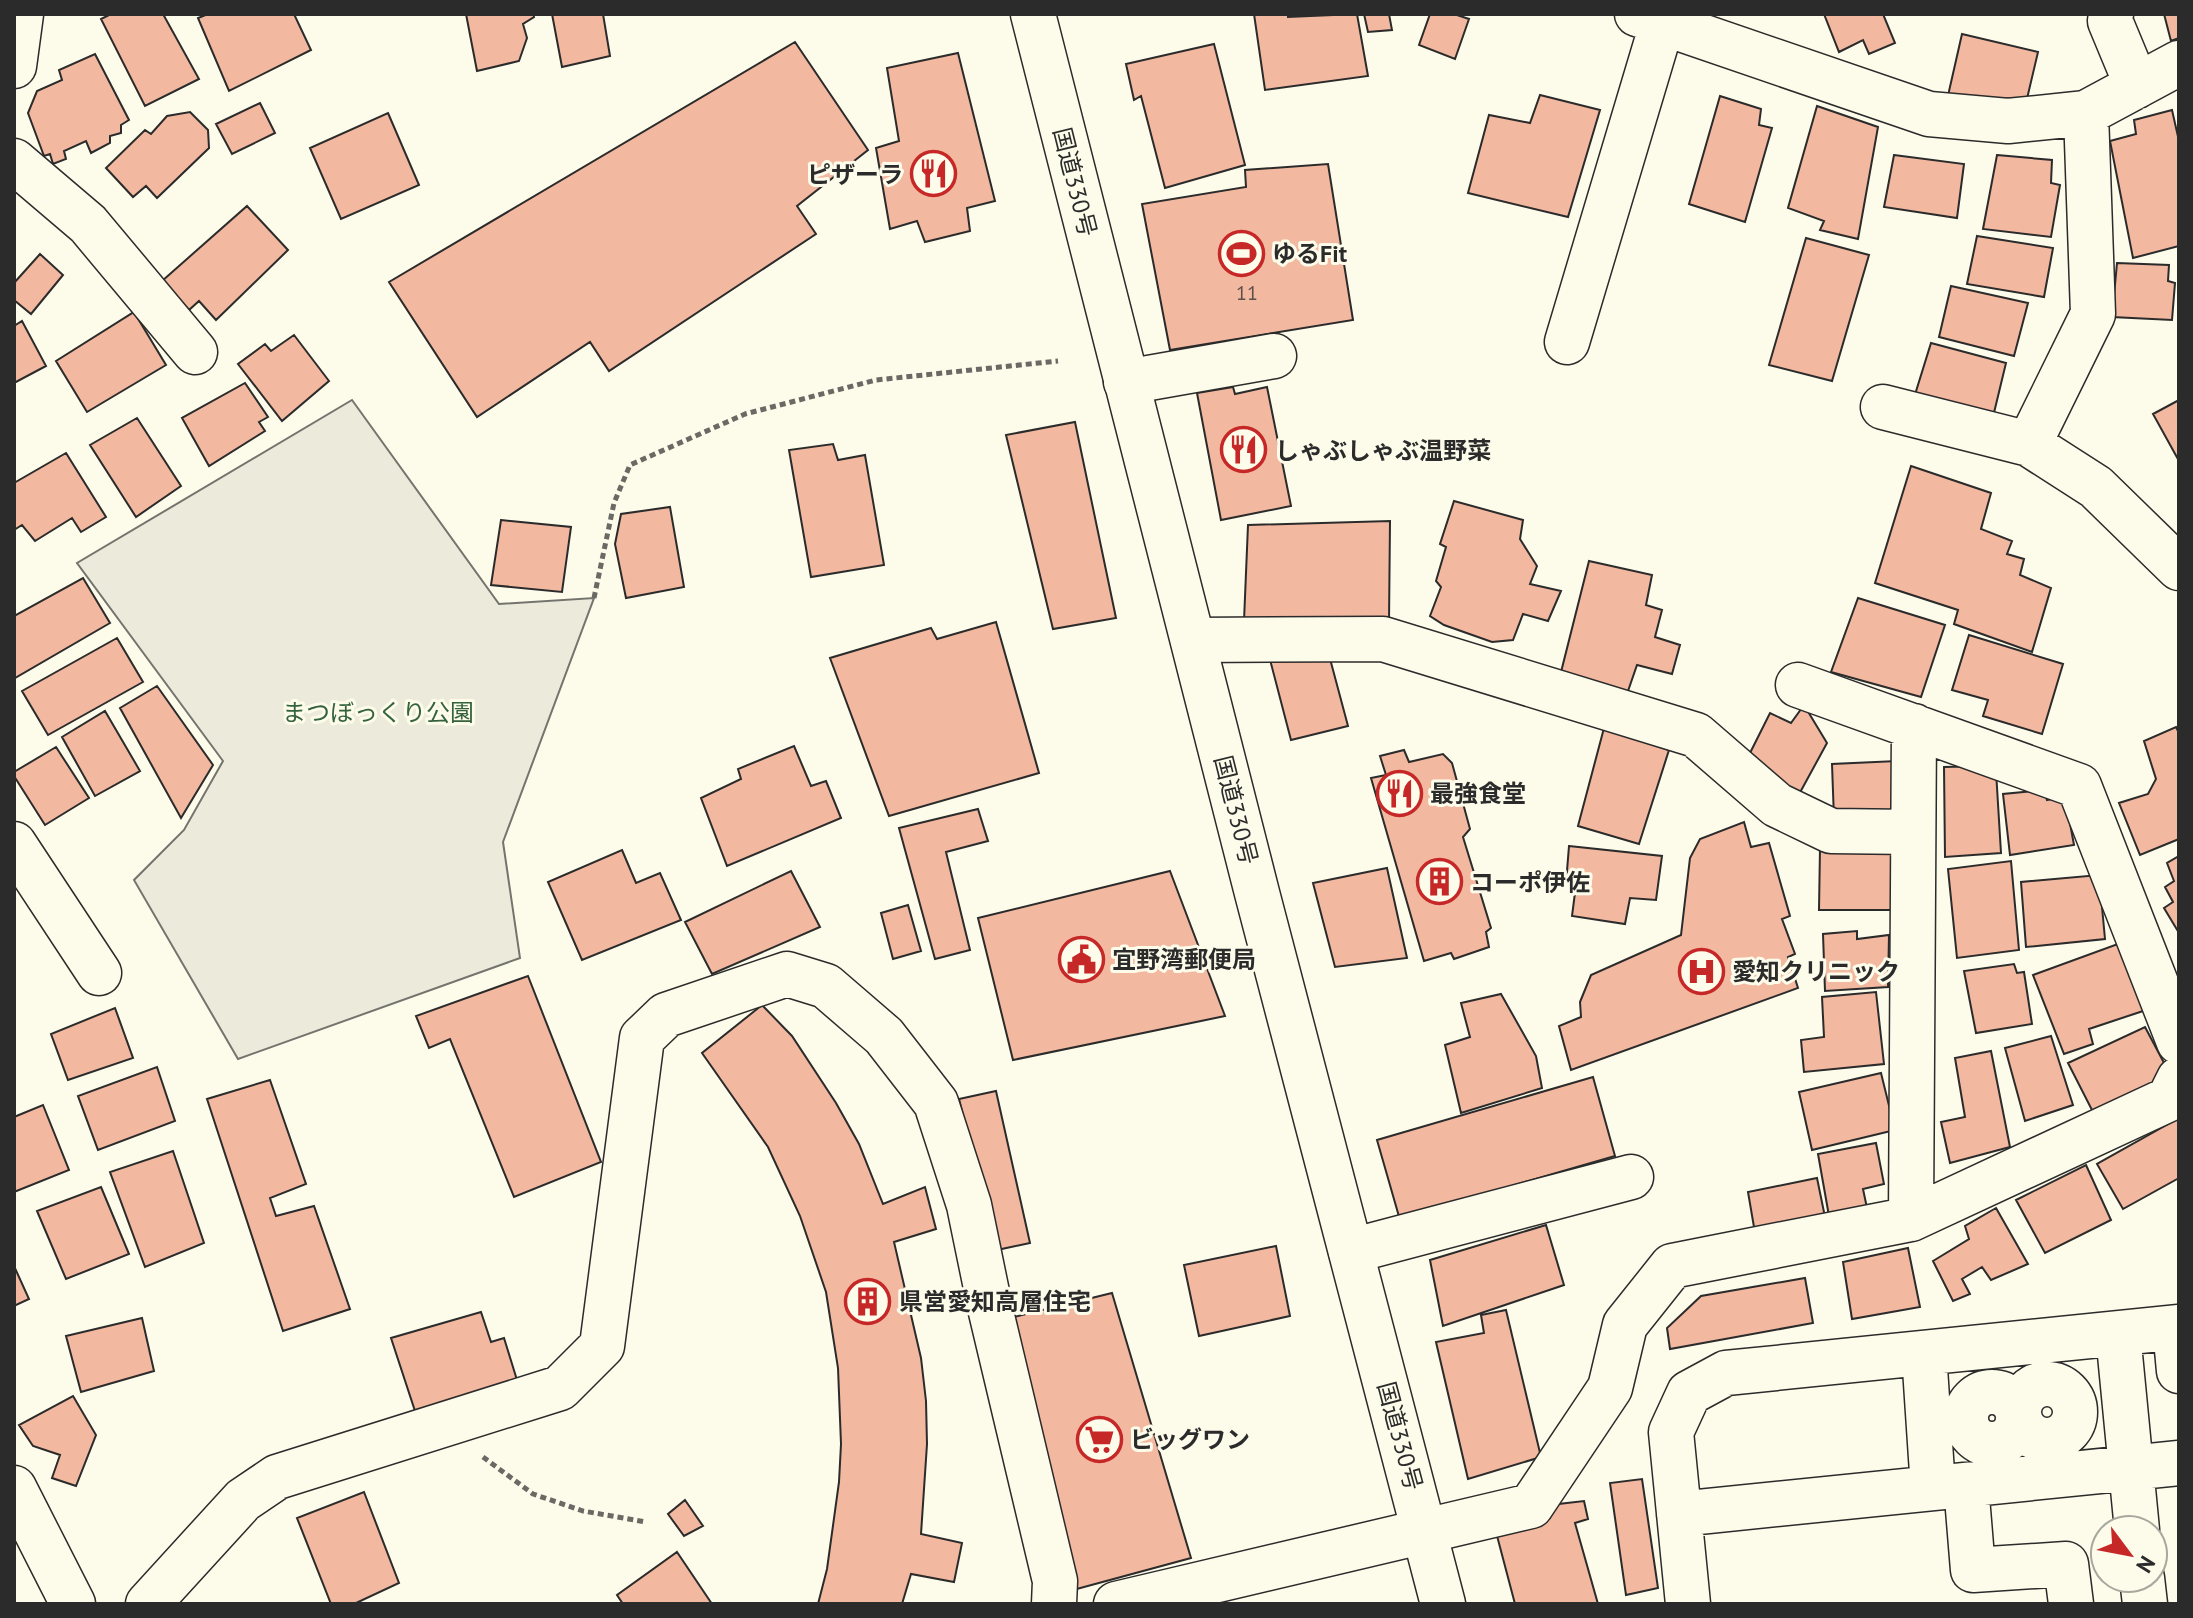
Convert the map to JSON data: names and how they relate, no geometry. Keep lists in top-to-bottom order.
{
  "streets": {
    "main road": ["国道330号"]
  },
  "parks": ["まつぼっくり公園"],
  "places": {
    "restaurant": ["ピザーラ", "しゃぶしゃぶ温野菜", "最強食堂"],
    "sports": ["ゆるFit"],
    "building": ["コーポ伊佐", "県営愛知高層住宅"],
    "public building": ["宜野湾郵便局"],
    "hospital": ["愛知クリニック"],
    "supermarket": ["ビッグワン"]
  },
  "house_numbers": ["11"],
  "north": "bottom right"
}
